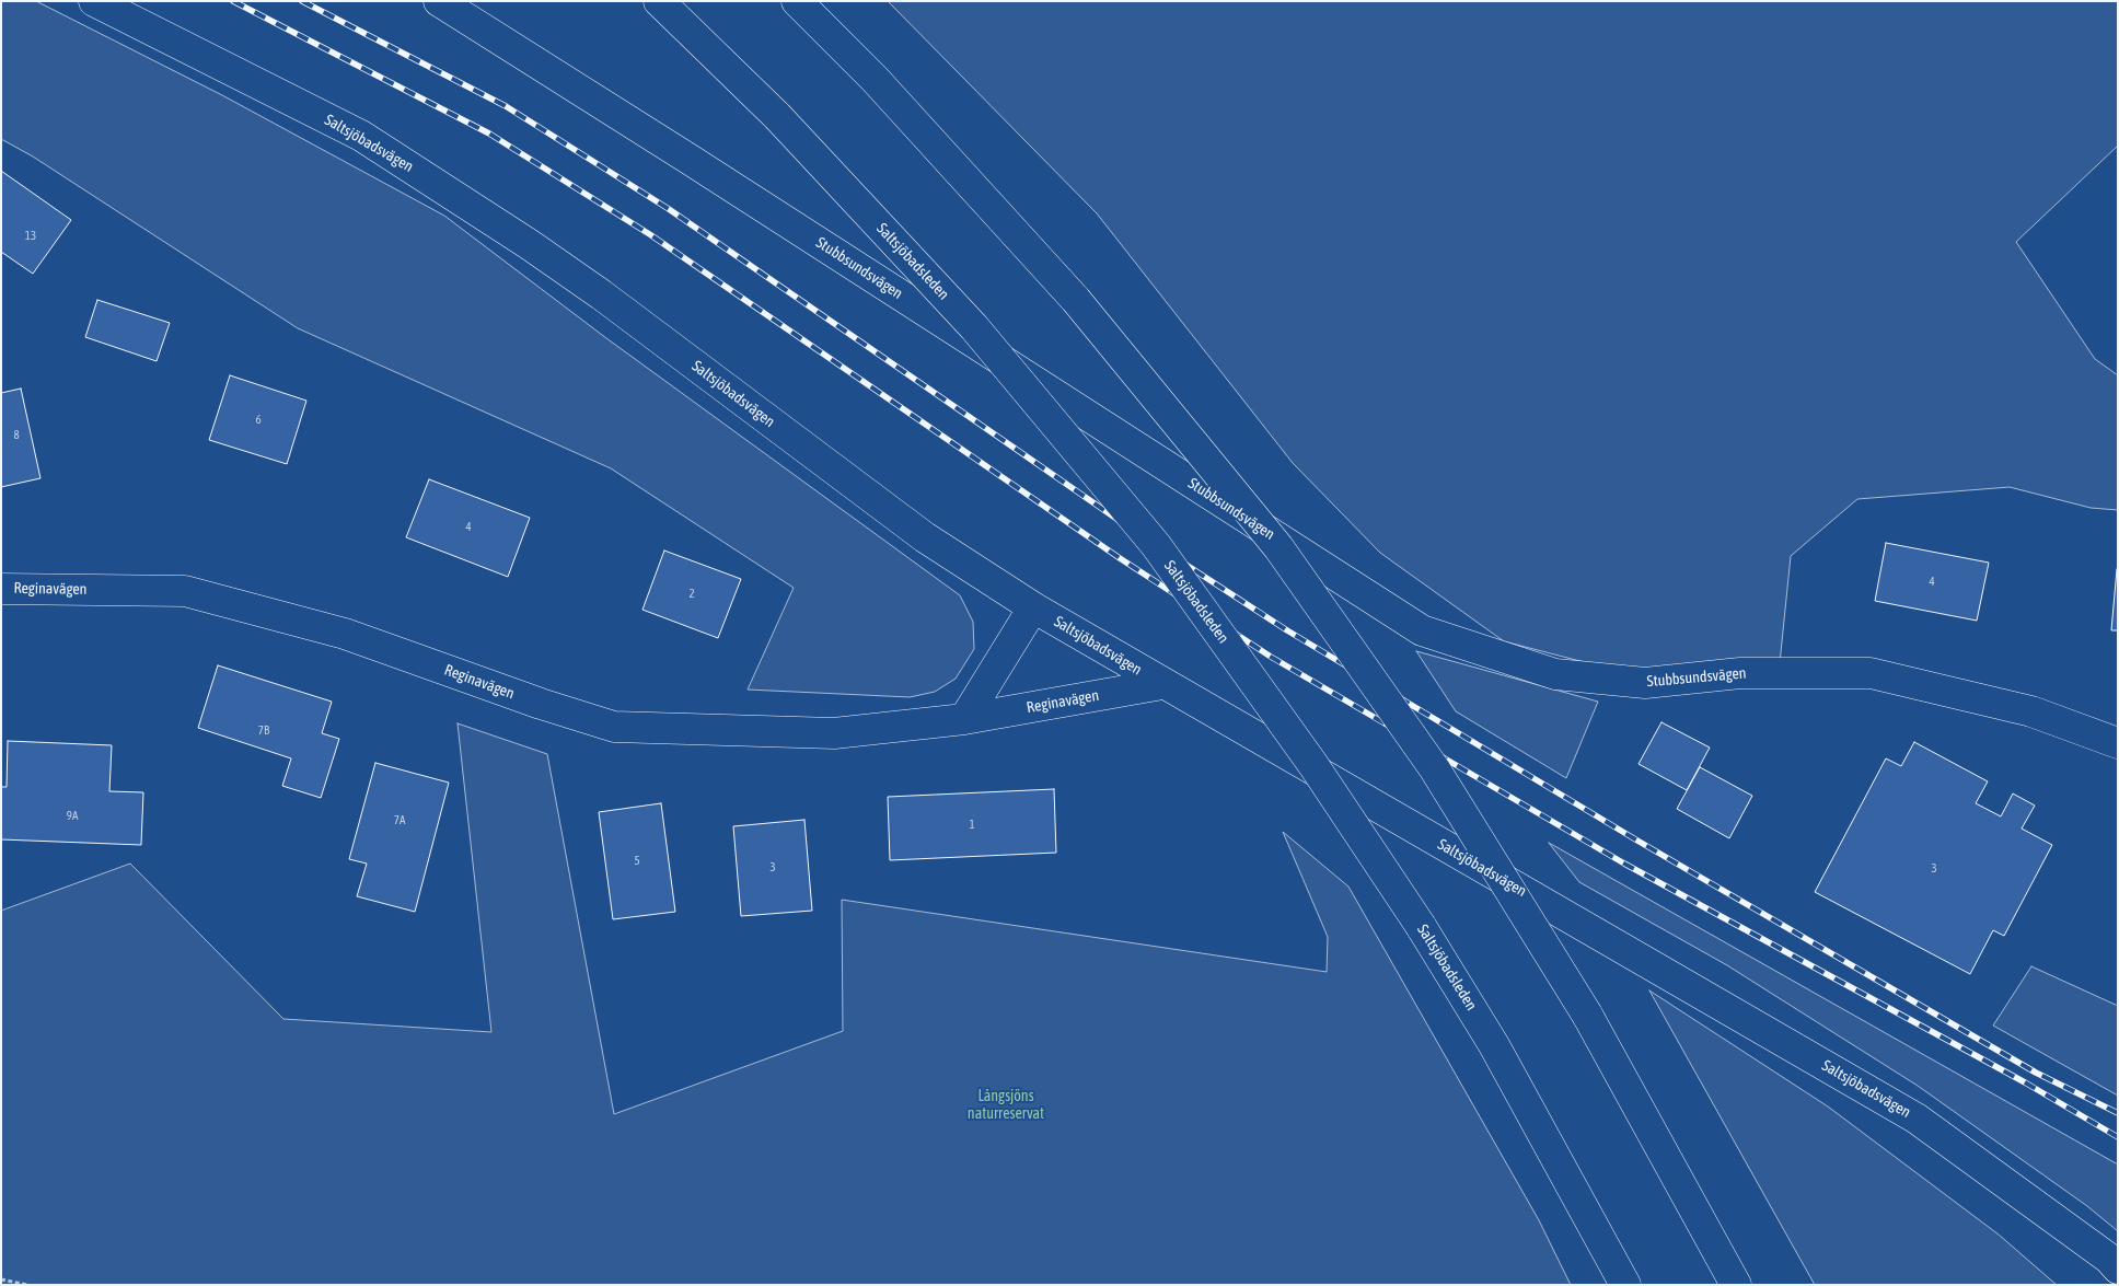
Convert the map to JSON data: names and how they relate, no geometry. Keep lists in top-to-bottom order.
{
  "streets": {
    "main road": [
      "Saltsjöbadsvägen",
      "Saltsjöbadsleden",
      "Stubbsundsvägen",
      "Reginavägen"
    ]
  },
  "crossings": [
    ["Saltsjöbadsvägen", "Reginavägen"]
  ],
  "parks": ["Långsjöns naturreservat"],
  "house_numbers": [
    "13",
    "6",
    "8",
    "4",
    "4",
    "2",
    "7B",
    "9A",
    "7A",
    "1",
    "5",
    "3",
    "3"
  ]
}
